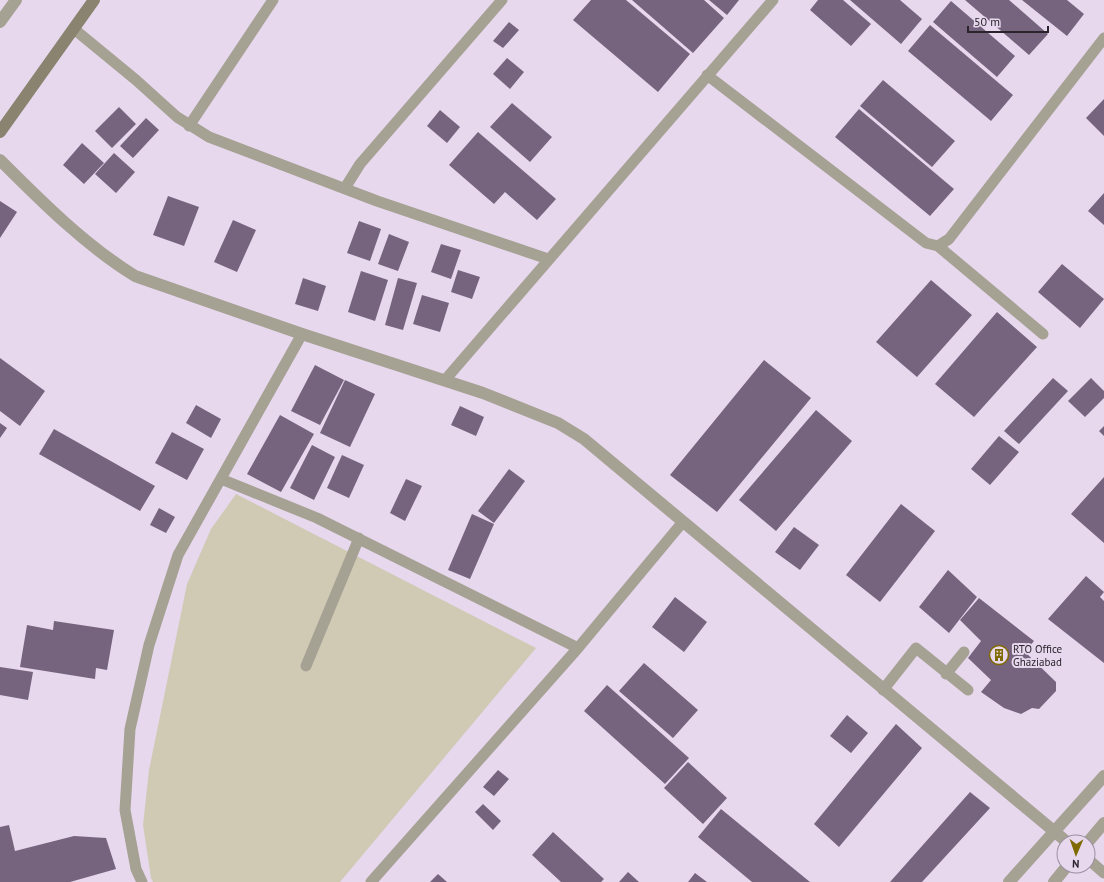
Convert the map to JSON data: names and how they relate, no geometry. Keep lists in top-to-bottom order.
{
  "places": {
    "building": ["RTO Office Ghaziabad"]
  },
  "scale_bar": "50 m",
  "north": "bottom"
}
